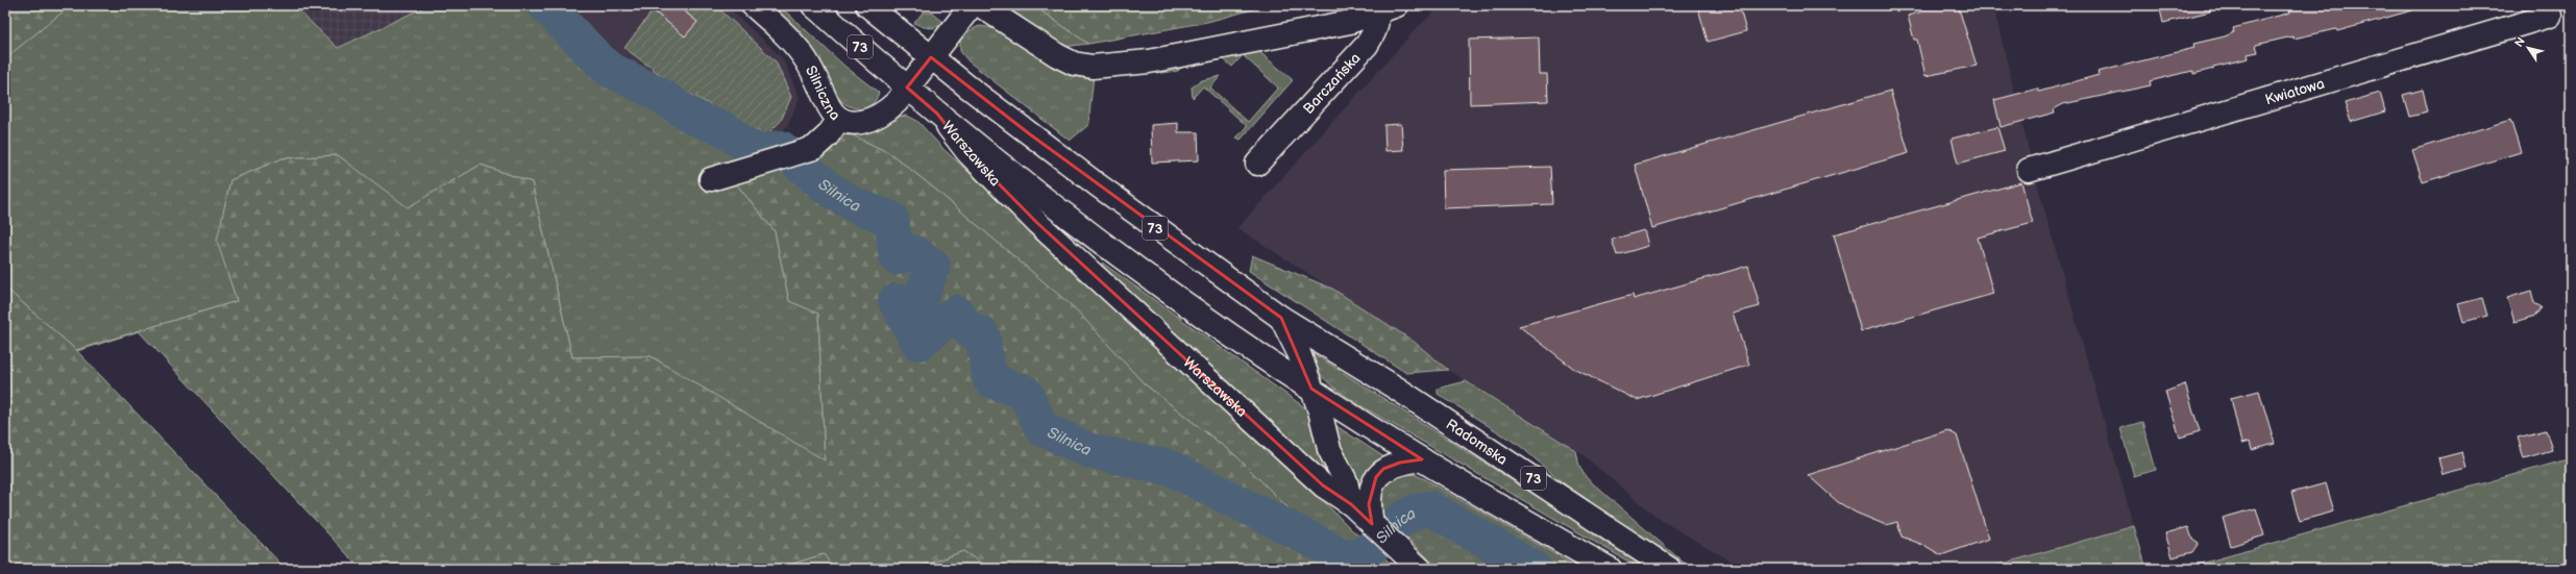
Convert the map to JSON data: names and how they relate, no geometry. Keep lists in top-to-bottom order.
{
  "streets": {
    "street": [
      "73",
      "Barczańska",
      "Silniczna",
      "Kwiatowa",
      "Warszawska",
      "Radomska"
    ]
  },
  "crossings": [
    ["73", "Silniczna"],
    ["73", "Warszawska"],
    ["73", "Radomska"]
  ],
  "water": ["Silnica"],
  "north": "top left"
}
